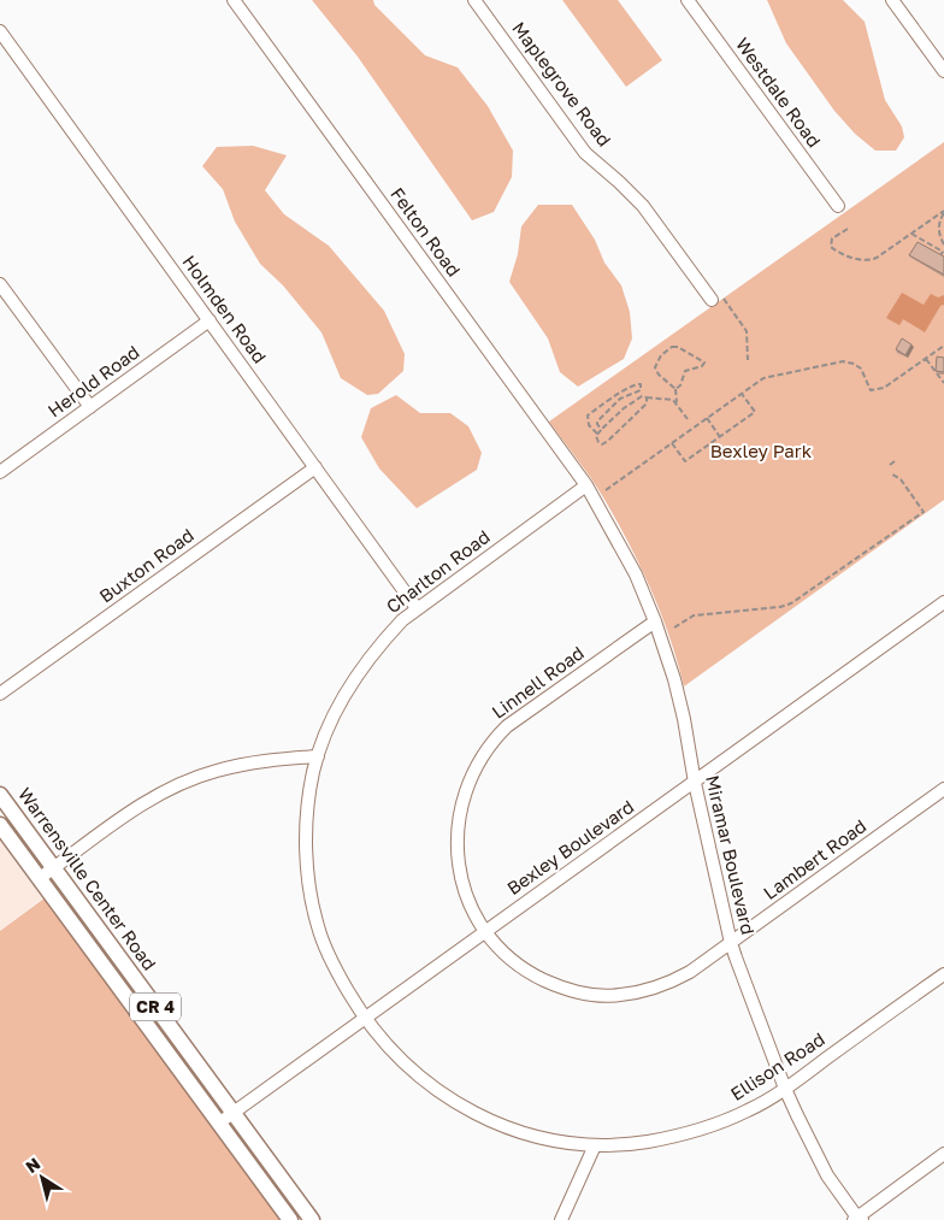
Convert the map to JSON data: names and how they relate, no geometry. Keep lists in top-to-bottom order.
{
  "streets": {
    "main road": ["Warrensville Center Road", "CR 4"],
    "street": [
      "Maplegrove Road",
      "Westdale Road",
      "Felton Road",
      "Holmden Road",
      "Herold Road",
      "Buxton Road",
      "Charlton Road",
      "Linnell Road",
      "Bexley Boulevard",
      "Miramar Boulevard",
      "Lambert Road",
      "Ellison Road"
    ]
  },
  "crossings": [
    ["Felton Road", "Charlton Road"],
    ["Felton Road", "Miramar Boulevard"],
    ["Holmden Road", "Herold Road"],
    ["Holmden Road", "Buxton Road"],
    ["Holmden Road", "Charlton Road"],
    ["Charlton Road", "Bexley Boulevard"],
    ["Charlton Road", "Miramar Boulevard"],
    ["Charlton Road", "Ellison Road"],
    ["Linnell Road", "Bexley Boulevard"],
    ["Linnell Road", "Miramar Boulevard"],
    ["Linnell Road", "Lambert Road"],
    ["Bexley Boulevard", "Miramar Boulevard"],
    ["Bexley Boulevard", "Lambert Road"],
    ["Bexley Boulevard", "Warrensville Center Road"],
    ["Bexley Boulevard", "Ellison Road"],
    ["Miramar Boulevard", "Lambert Road"],
    ["Miramar Boulevard", "Ellison Road"]
  ],
  "parks": ["Bexley Park"],
  "north": "top left"
}
